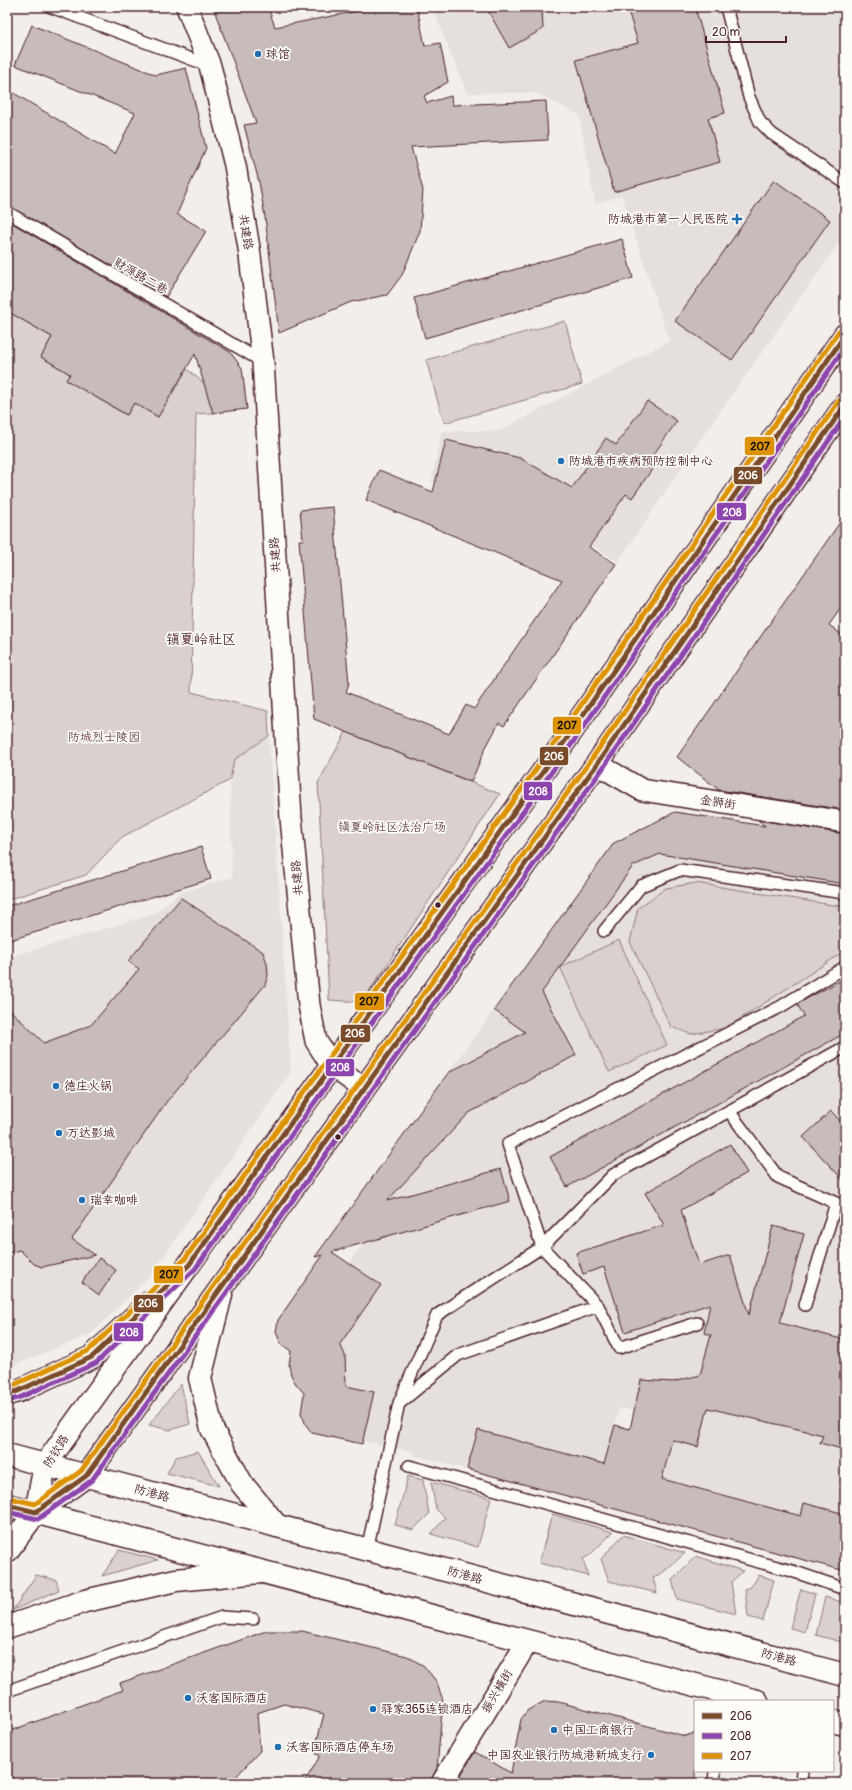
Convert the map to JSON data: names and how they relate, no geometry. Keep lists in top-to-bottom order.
{
  "streets": {
    "main road": ["防钦路", "防港路"],
    "street": ["共建路", "金狮街", "振兴横街"],
    "lane": ["财源路二巷"]
  },
  "crossings": [
    ["共建路", "财源路二巷"],
    ["共建路", "防钦路"],
    ["防钦路", "防港路"]
  ],
  "districts": ["镇夏岭社区"],
  "parks": ["防城烈士陵园", "镇夏岭社区法治广场"],
  "places": {
    "other": [
      "球馆",
      "防城港市疾病预防控制中心",
      "德庄火锅",
      "万达影城",
      "瑞幸咖啡",
      "沃客国际酒店",
      "驿家365连锁酒店",
      "中国工商银行",
      "沃客国际酒店停车场",
      "中国农业银行防城港新城支行"
    ],
    "health": ["防城港市第一人民医院"]
  },
  "lines": ["transit line 207", "transit line 206", "transit line 208"],
  "legend": ["206", "208", "207"],
  "scale_bar": "20 m"
}
